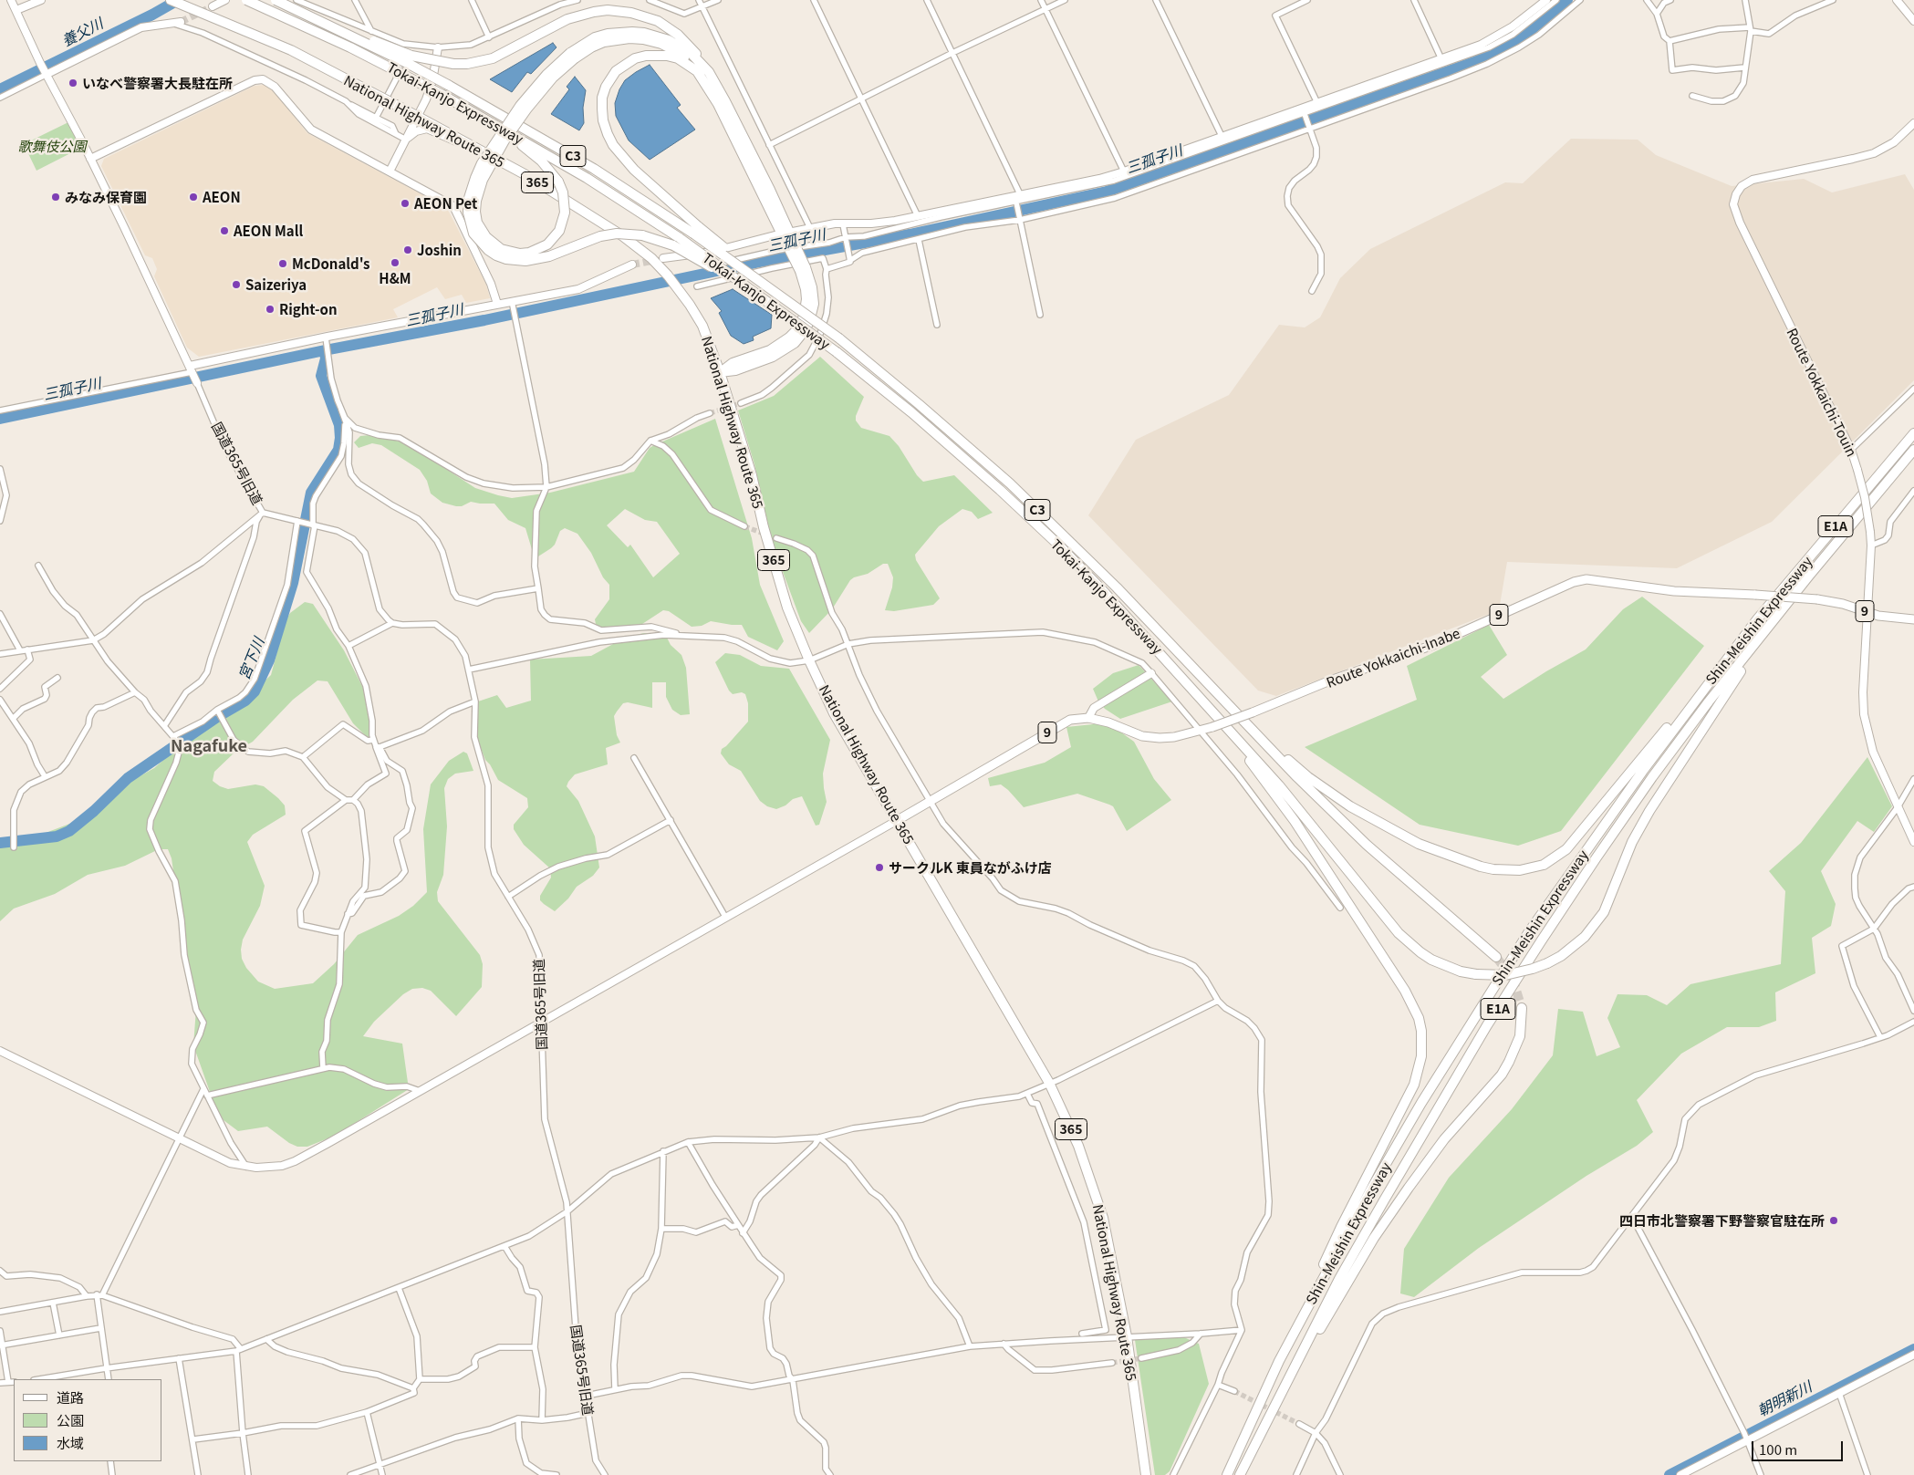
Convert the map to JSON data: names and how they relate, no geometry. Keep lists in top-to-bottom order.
{
  "streets": {
    "highway": [
      "Tokai-Kanjo Expressway",
      "National Highway Route 365",
      "C3",
      "365",
      "E1A",
      "Shin-Meishin Expressway"
    ],
    "main road": ["9", "Route Yokkaichi-Inabe"],
    "street": ["Route Yokkaichi-Touin", "国道365号旧道"]
  },
  "crossings": [
    ["National Highway Route 365", "Route Yokkaichi-Inabe"],
    ["Route Yokkaichi-Touin", "Route Yokkaichi-Inabe"]
  ],
  "districts": ["Nagafuke"],
  "water": [
    "養父川",
    "三孤子川",
    "宮下川",
    "朝明新川"
  ],
  "parks": ["歌舞伎公園"],
  "places": [
    "いなべ警察署大長駐在所",
    "みなみ保育園",
    "AEON",
    "AEON Pet",
    "AEON Mall",
    "Joshin",
    "H&M",
    "McDonald's",
    "Saizeriya",
    "Right-on",
    "サークルK 東員ながふけ店",
    "四日市北警察署下野警察官駐在所"
  ],
  "legend": ["道路", "公園", "水域"],
  "scale_bar": "100 m"
}
